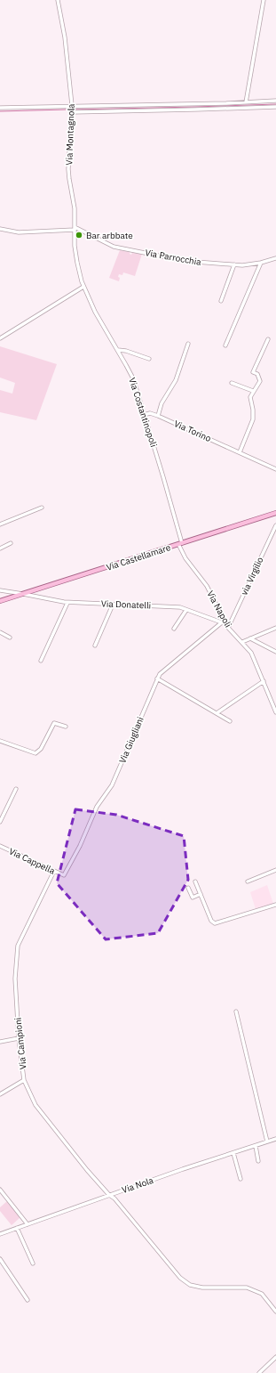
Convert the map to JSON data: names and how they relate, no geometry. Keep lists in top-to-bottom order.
{
  "streets": {
    "main road": ["Via Castellamare"],
    "street": [
      "Via Montagnola",
      "Via Parrocchia",
      "Via Costantinopoli",
      "Via Torino",
      "via Virgilio",
      "Via Donatelli",
      "Via Napoli",
      "Via Giugliani",
      "Via Cappella",
      "Via Campioni",
      "Via Nola"
    ]
  },
  "crossings": [
    ["Via Montagnola", "Via Parrocchia"],
    ["Via Montagnola", "Via Costantinopoli"],
    ["Via Parrocchia", "Via Costantinopoli"],
    ["Via Costantinopoli", "Via Torino"],
    ["Via Costantinopoli", "Via Castellamare"],
    ["Via Costantinopoli", "Via Napoli"],
    ["Via Castellamare", "Via Donatelli"],
    ["Via Castellamare", "Via Napoli"],
    ["via Virgilio", "Via Donatelli"],
    ["via Virgilio", "Via Napoli"],
    ["Via Donatelli", "Via Napoli"],
    ["Via Donatelli", "Via Giugliani"],
    ["Via Giugliani", "Via Cappella"],
    ["Via Cappella", "Via Campioni"],
    ["Via Campioni", "Via Nola"]
  ],
  "places": ["Bar arbbate"]
}
